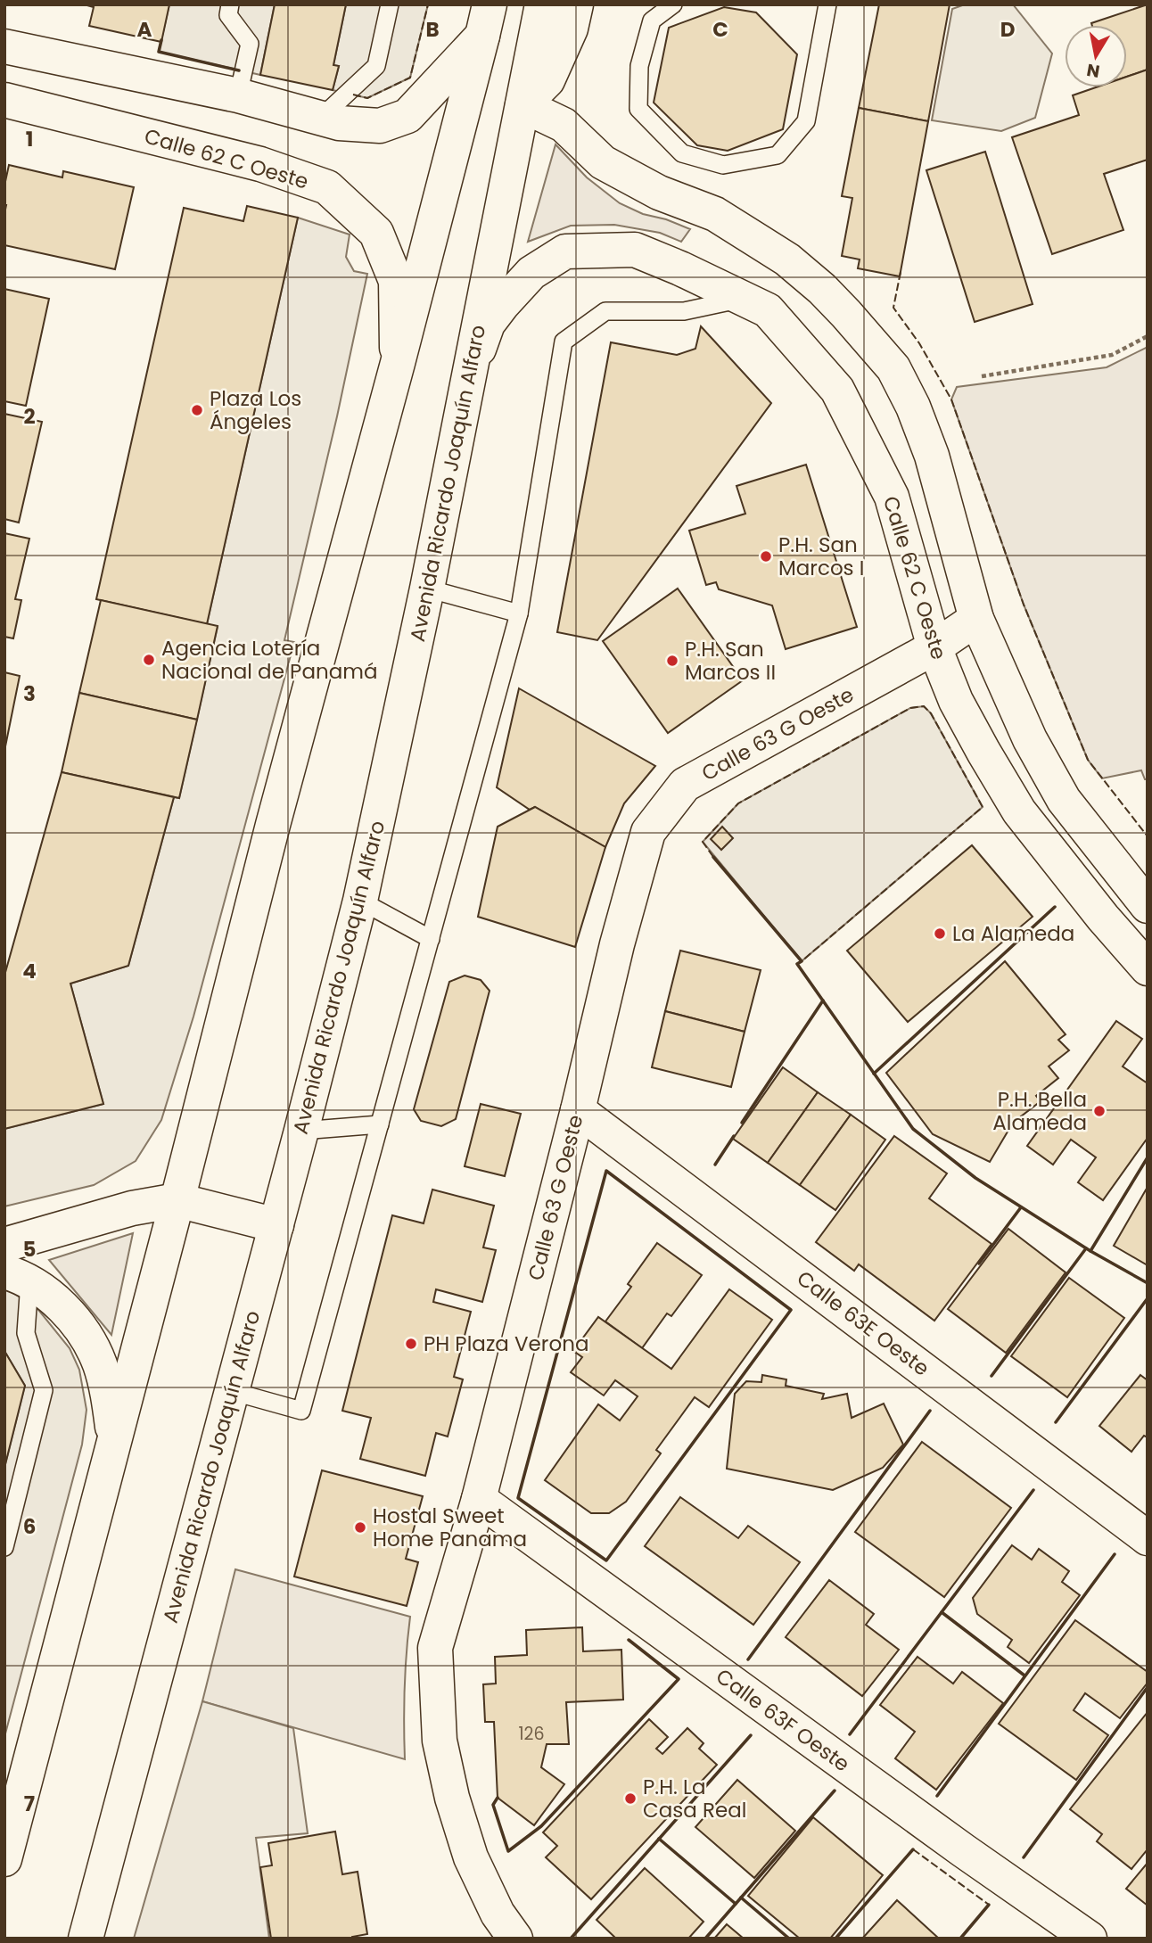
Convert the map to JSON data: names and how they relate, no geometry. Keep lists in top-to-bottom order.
{
  "streets": {
    "street": [
      "Calle 62 C Oeste",
      "Avenida Ricardo Joaquín Alfaro",
      "Calle 63 G Oeste",
      "Calle 63E Oeste",
      "Calle 63F Oeste"
    ]
  },
  "crossings": [
    ["Calle 62 C Oeste", "Avenida Ricardo Joaquín Alfaro"],
    ["Calle 62 C Oeste", "Calle 63 G Oeste"],
    ["Calle 63 G Oeste", "Calle 63E Oeste"],
    ["Calle 63 G Oeste", "Calle 63F Oeste"]
  ],
  "places": [
    "Plaza Los Ángeles",
    "P.H. San Marcos I",
    "Agencia Lotería Nacional de Panamá",
    "P.H. San Marcos II",
    "La Alameda",
    "P.H. Bella Alameda",
    "PH Plaza Verona",
    "Hostal Sweet Home Panama",
    "P.H. La Casa Real"
  ],
  "house_numbers": ["126"],
  "north": "bottom",
  "grid": {
    "columns": [
      "A",
      "B",
      "C",
      "D"
    ],
    "rows": [
      "1",
      "2",
      "3",
      "4",
      "5",
      "6",
      "7"
    ]
  }
}
